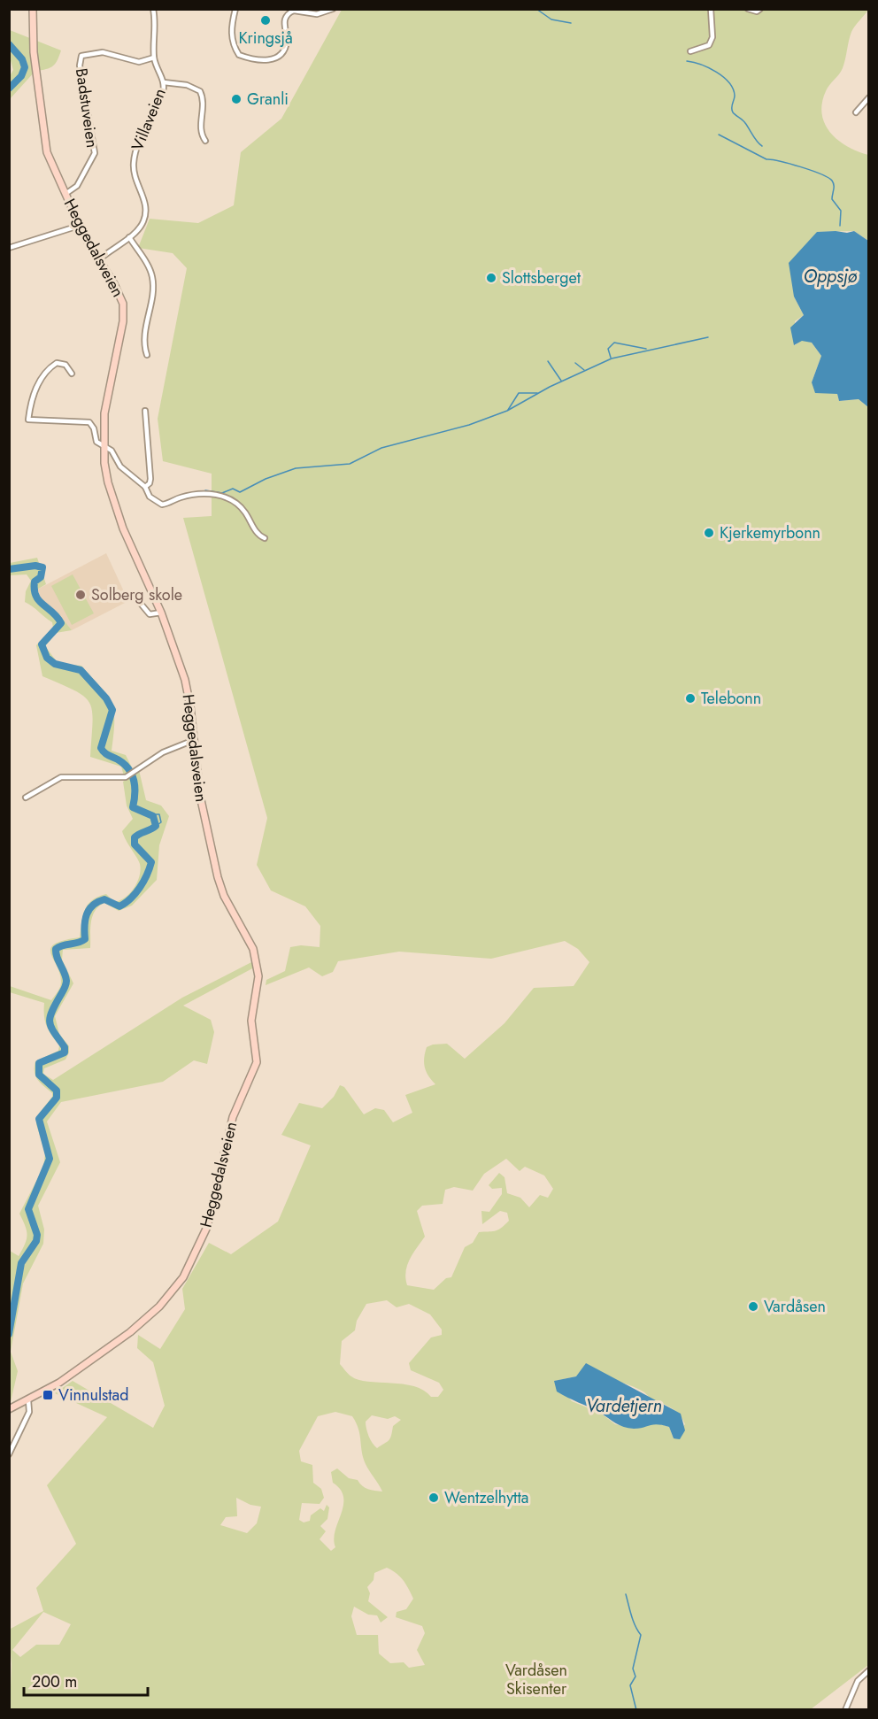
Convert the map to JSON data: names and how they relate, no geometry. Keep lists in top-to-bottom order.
{
  "streets": {
    "main road": ["Heggedalsveien"],
    "street": ["Badstuveien", "Villaveien"]
  },
  "crossings": [
    ["Badstuveien", "Villaveien"],
    ["Badstuveien", "Heggedalsveien"],
    ["Villaveien", "Heggedalsveien"]
  ],
  "water": ["Oppsjø", "Vardetjern"],
  "parks": ["Vardåsen Skisenter"],
  "places": {
    "other": [
      "Kringsjå",
      "Granli",
      "Slottsberget",
      "Kjerkemyrbonn",
      "Solberg skole",
      "Telebonn",
      "Vardåsen",
      "Wentzelhytta"
    ],
    "transit": ["Vinnulstad"]
  },
  "scale_bar": "200 m"
}
